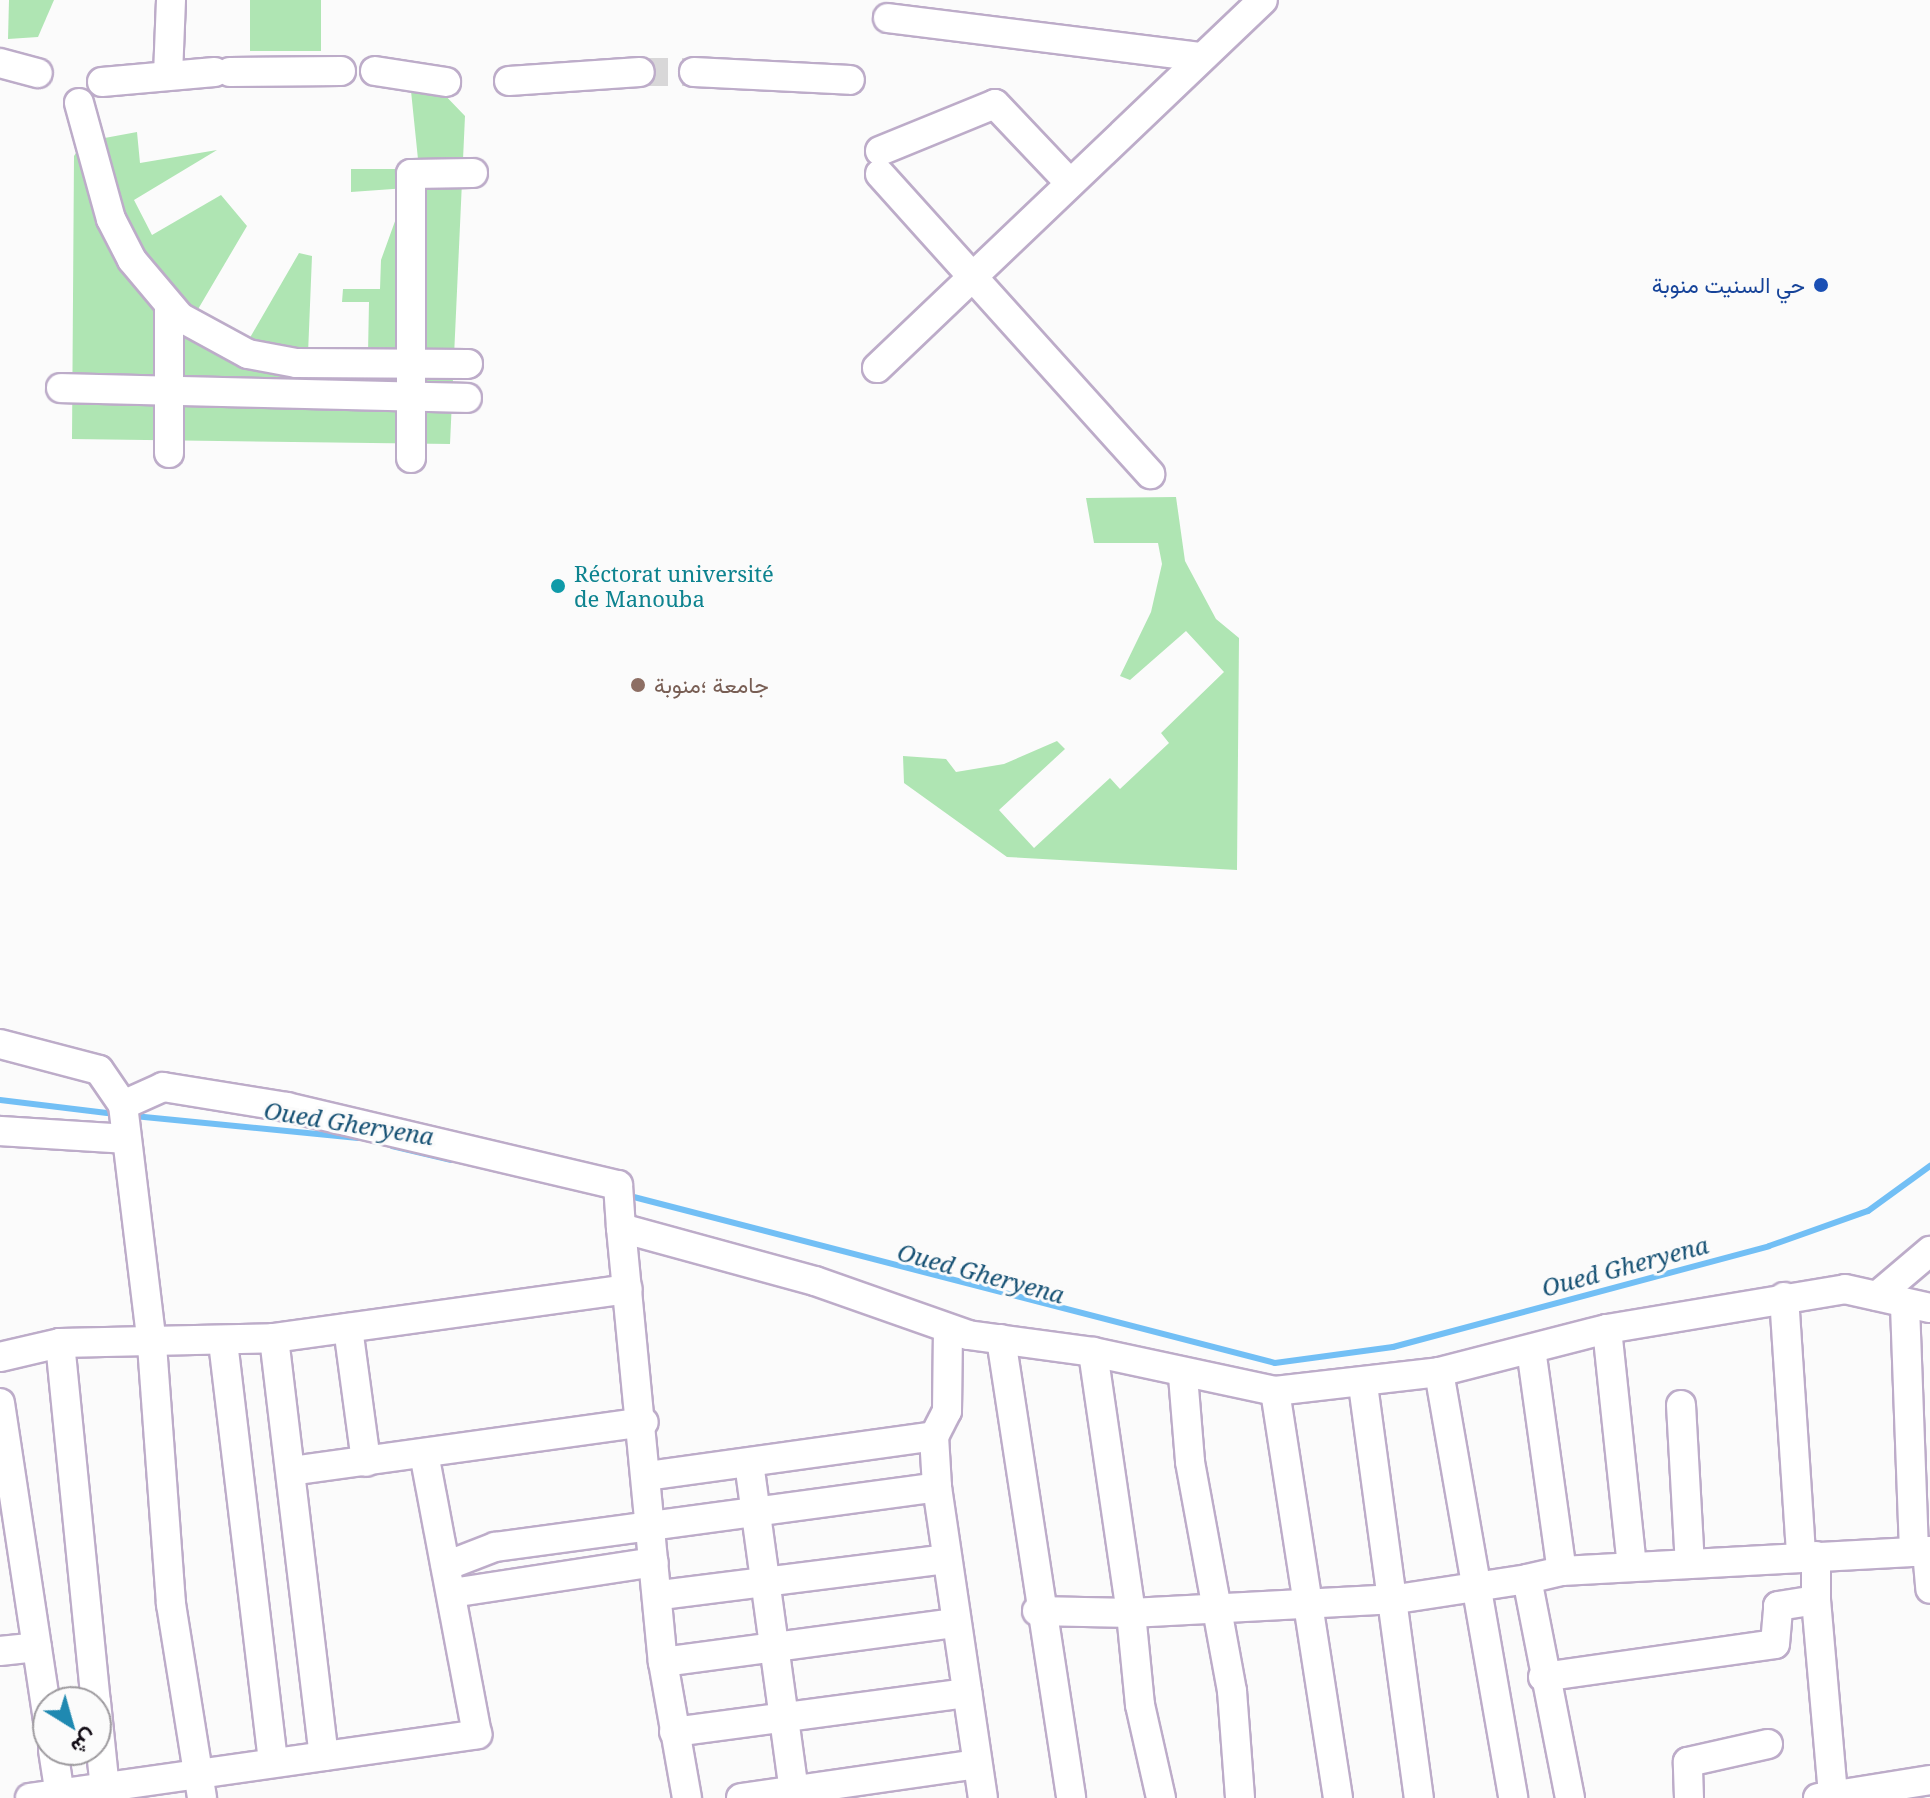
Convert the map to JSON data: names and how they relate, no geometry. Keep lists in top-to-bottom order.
{
  "water": ["Oued Gheryena"],
  "places": ["حي السنيت منوبة", "Réctorat université de Manouba", "جامعة ؛منوبة"],
  "north": "bottom right"
}
